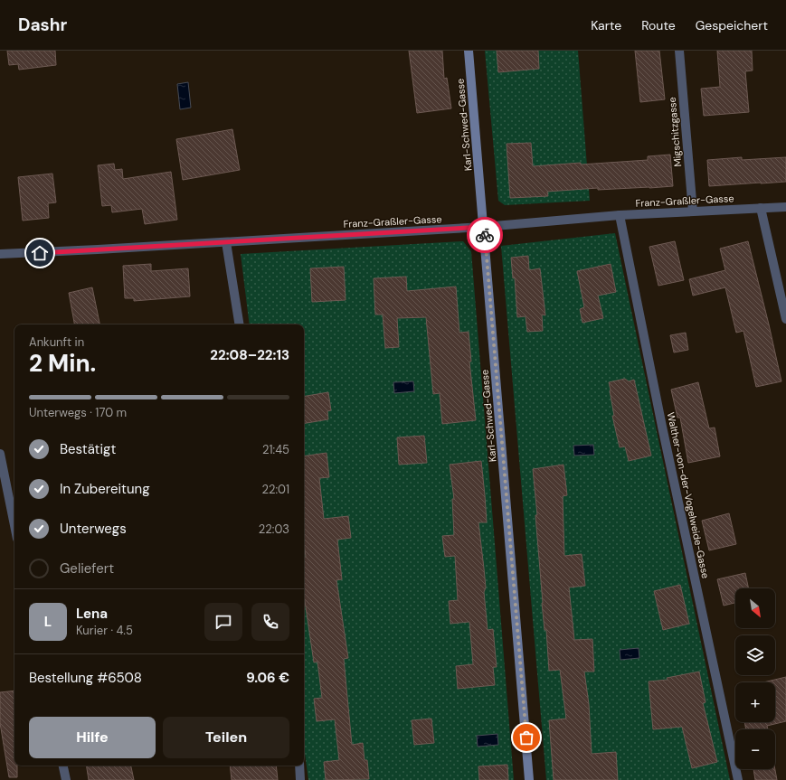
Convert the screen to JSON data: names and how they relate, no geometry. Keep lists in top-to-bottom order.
{
  "streets": {
    "street": [
      "Karl-Schwed-Gasse",
      "Migschitzgasse",
      "Franz-Graßler-Gasse",
      "Walther-von-der-Vogelweide-Gasse"
    ]
  },
  "crossings": [
    ["Karl-Schwed-Gasse", "Franz-Graßler-Gasse"],
    ["Migschitzgasse", "Franz-Graßler-Gasse"],
    ["Franz-Graßler-Gasse", "Walther-von-der-Vogelweide-Gasse"]
  ],
  "north": "bottom right",
  "page": {
    "header": "Dashr",
    "nav": ["Karte", "Route", "Gespeichert"],
    "heading": ["2 Min.", "Ankunft in", "22:08–22:13"],
    "panel": [
      "Lena",
      "Kurier · 4.5",
      "Bestellung #6508",
      "9.06 €"
    ],
    "bar": "Unterwegs · 170 m",
    "list": [
      ["Bestätigt", "21:45"],
      ["In Zubereitung", "22:01"],
      ["Unterwegs", "22:03"],
      "Geliefert"
    ],
    "map_buttons": ["+", "−"],
    "round": "L",
    "buttons": ["Hilfe", "Teilen"]
  }
}
